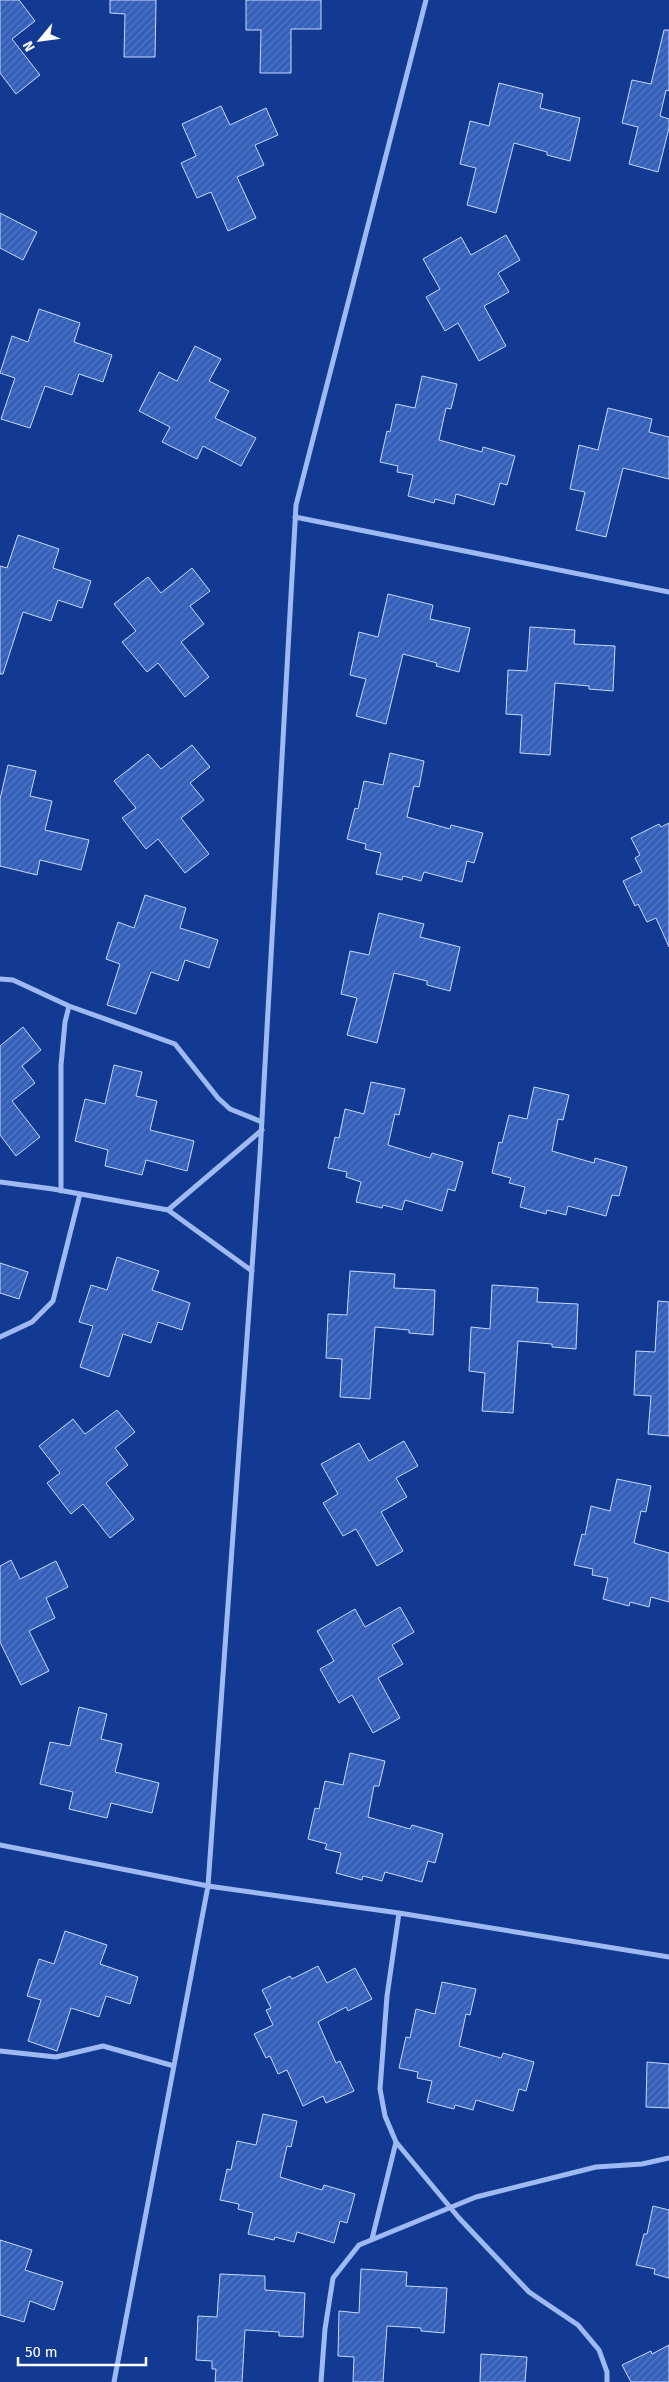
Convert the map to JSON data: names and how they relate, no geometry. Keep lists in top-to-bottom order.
{
  "scale_bar": "50 m",
  "north": "bottom left"
}
